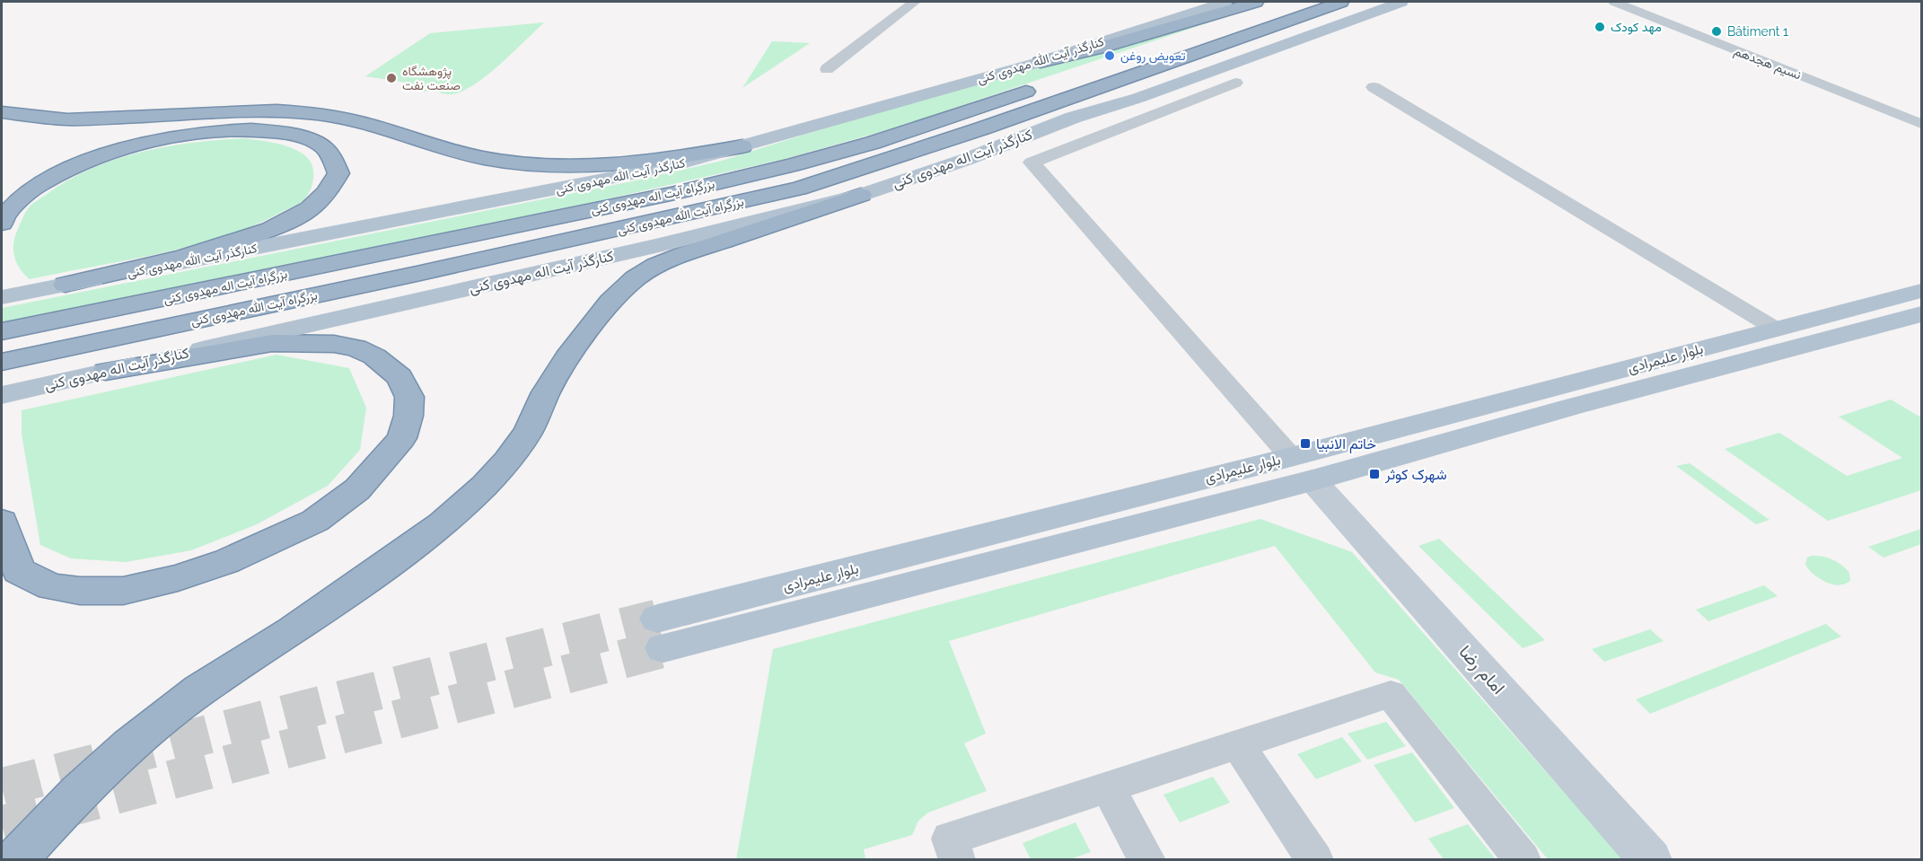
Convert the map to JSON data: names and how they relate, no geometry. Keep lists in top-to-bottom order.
{
  "streets": {
    "highway": ["بزرگراه آیت اله مهدوی کنی", "بزرگراه آیت الله مهدوی کنی"],
    "main road": [
      "کنارگذر آیت الله مهدوی کنی",
      "کنارگذر آیت اله مهدوی کنی",
      "بلوار علیمرادی",
      "امام رضا"
    ],
    "street": ["نسیم هجدهم"]
  },
  "crossings": [
    ["بلوار علیمرادی", "امام رضا"]
  ],
  "places": {
    "other": [
      "مهد کودک",
      "Bâtiment 1",
      "تعویض روغن",
      "پژوهشگاه صنعت نفت"
    ],
    "transit": ["خاتم الانبیا", "شهرک کوثر"]
  }
}
